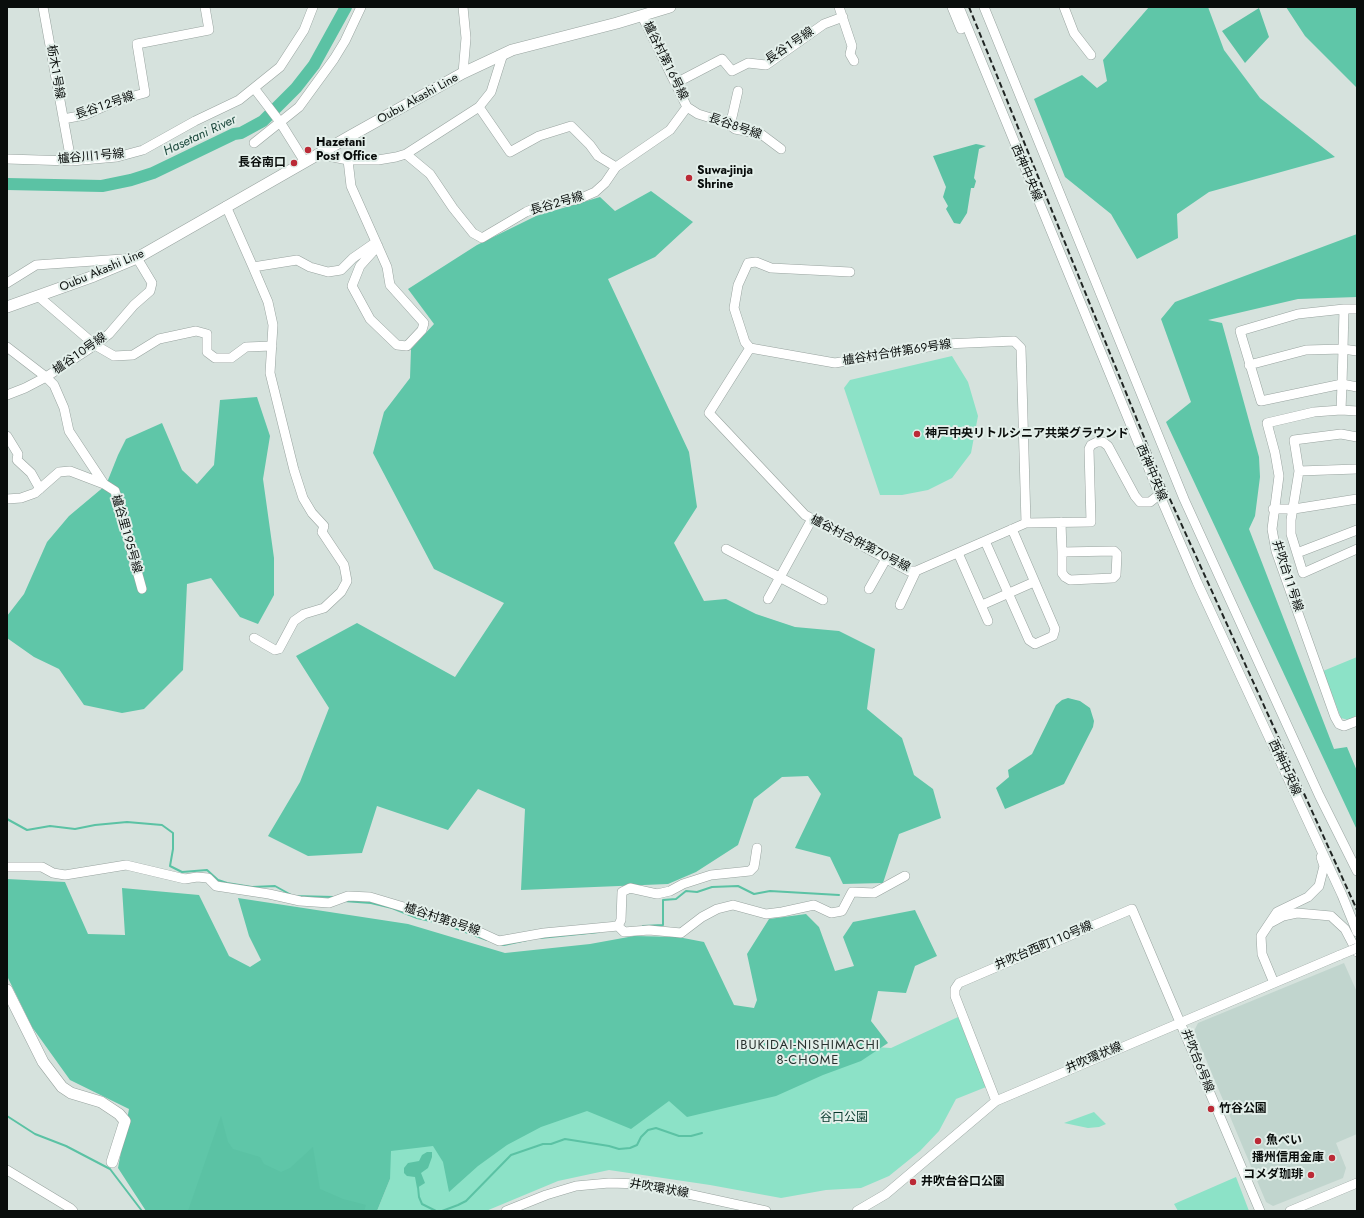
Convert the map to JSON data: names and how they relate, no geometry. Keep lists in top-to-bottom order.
{
  "streets": {
    "main road": ["Oubu Akashi Line"],
    "street": [
      "長谷１号線",
      "櫨谷村第１６号線",
      "栃木１号線",
      "長谷１２号線",
      "長谷８号線",
      "櫨谷川１号線",
      "西神中央線",
      "長谷２号線",
      "櫨谷村合併第６９号線",
      "櫨谷１０号線",
      "櫨谷里１９５号線",
      "櫨谷村合併第７０号線",
      "井吹台１１号線",
      "櫨谷村第８号線",
      "井吹台西町１１０号線",
      "井吹環状線",
      "井吹台６号線"
    ]
  },
  "crossings": [
    ["長谷１号線", "櫨谷村第１６号線"],
    ["櫨谷村第１６号線", "Oubu Akashi Line"],
    ["櫨谷村第１６号線", "長谷８号線"],
    ["栃木１号線", "長谷１２号線"],
    ["栃木１号線", "櫨谷川１号線"],
    ["Oubu Akashi Line", "櫨谷１０号線"],
    ["櫨谷村合併第６９号線", "櫨谷村合併第７０号線"],
    ["櫨谷１０号線", "櫨谷里１９５号線"],
    ["井吹台西町１１０号線", "井吹環状線"],
    ["井吹台西町１１０号線", "井吹台６号線"],
    ["井吹環状線", "井吹台６号線"]
  ],
  "districts": ["IBUKIDAI-NISHIMACHI 8-CHOME"],
  "water": ["Hasetani River"],
  "parks": ["谷口公園"],
  "places": [
    "Hazetani Post Office",
    "長谷南口",
    "Suwa-jinja Shrine",
    "神戸中央リトルシニア共栄グラウンド",
    "竹谷公園",
    "魚べい",
    "播州信用金庫",
    "コメダ珈琲",
    "井吹台谷口公園"
  ]
}
